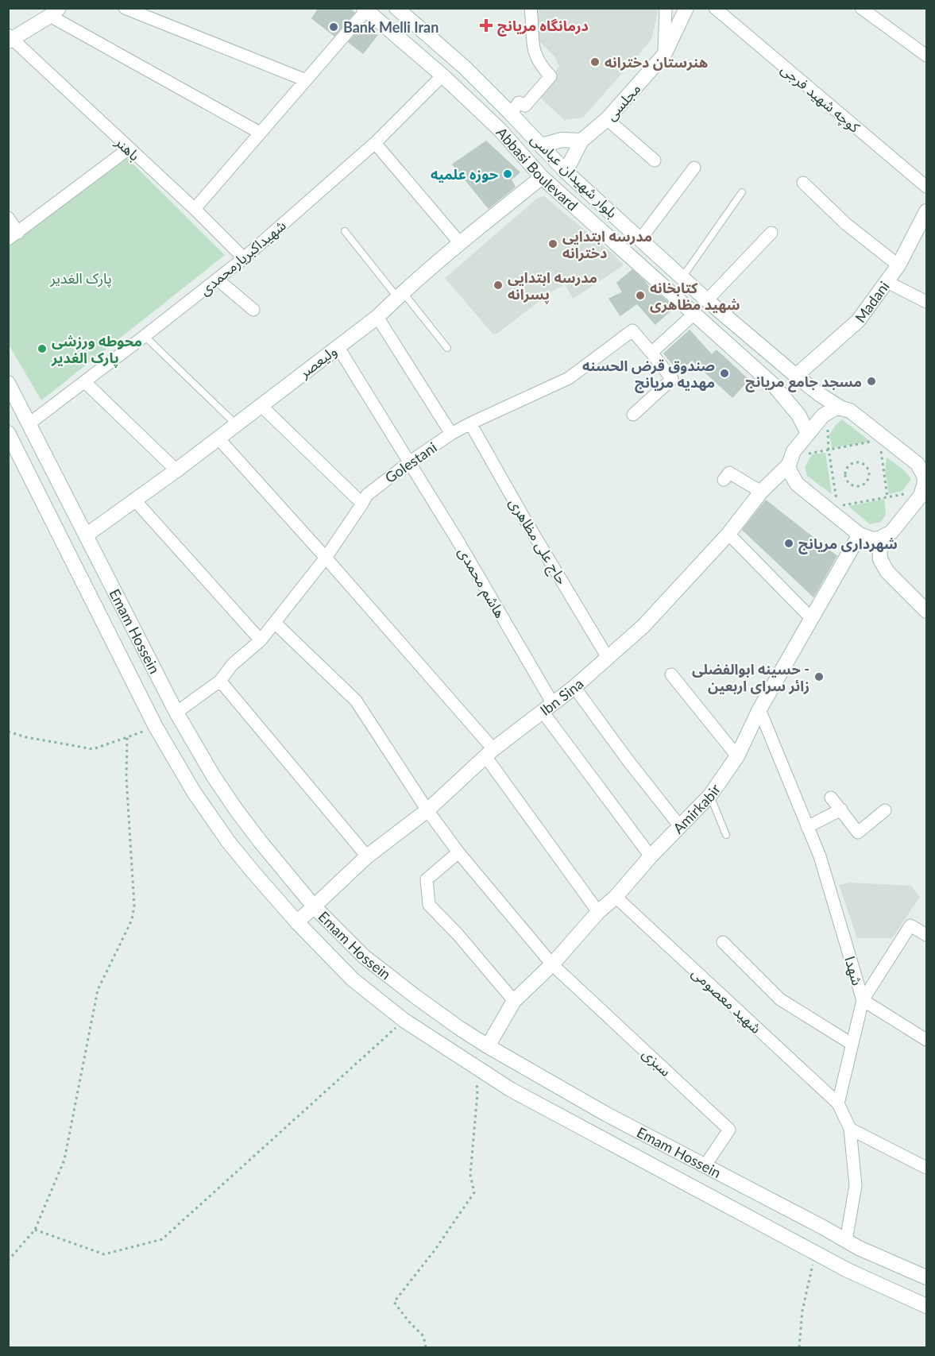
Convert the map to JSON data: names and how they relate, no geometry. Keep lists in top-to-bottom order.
{
  "streets": {
    "main road": [
      "مجلسی",
      "Abbasi Boulevard",
      "بلوار شهیدان عباسی",
      "Madani",
      "ولیعصر",
      "Emam Hossein",
      "Ibn Sina",
      "Amirkabir"
    ],
    "street": [
      "کوچه شهید فرجی",
      "باهنر",
      "شهیداکبریارمحمدی",
      "Golestani",
      "حاج علی مظاهری",
      "هاشم محمدی",
      "شهدا",
      "شهید معصومی",
      "سبزی"
    ]
  },
  "crossings": [
    ["باهنر", "شهیداکبریارمحمدی"],
    ["Abbasi Boulevard", "شهیداکبریارمحمدی"],
    ["Abbasi Boulevard", "ولیعصر"],
    ["Abbasi Boulevard", "Ibn Sina"],
    ["بلوار شهیدان عباسی", "Madani"],
    ["بلوار شهیدان عباسی", "Ibn Sina"],
    ["شهیداکبریارمحمدی", "Emam Hossein"],
    ["ولیعصر", "هاشم محمدی"],
    ["ولیعصر", "Emam Hossein"],
    ["Golestani", "حاج علی مظاهری"],
    ["Golestani", "هاشم محمدی"],
    ["Golestani", "Emam Hossein"],
    ["حاج علی مظاهری", "Ibn Sina"],
    ["هاشم محمدی", "Ibn Sina"],
    ["هاشم محمدی", "Amirkabir"],
    ["Emam Hossein", "Ibn Sina"],
    ["Emam Hossein", "Amirkabir"],
    ["Emam Hossein", "سبزی"],
    ["Amirkabir", "شهدا"],
    ["Amirkabir", "شهید معصومی"],
    ["Amirkabir", "سبزی"],
    ["شهدا", "شهید معصومی"]
  ],
  "parks": ["پارک الغدیر"],
  "places": {
    "health": ["درمانگاه مریانج"],
    "other": [
      "Bank Melli Iran",
      "هنرستان دخترانه",
      "حوزه علمیه",
      "مدرسه ابتدایی دخترانه",
      "مدرسه ابتدایی پسرانه",
      "کتابخانه شهید مظاهری",
      "محوطه ورزشی پارک الغدیر",
      "صندوق قرض الحسنه مهدیه مریانج",
      "مسجد جامع مریانج",
      "شهرداری مریانج",
      "حسینه ابوالفضلی - زائر سرای اربعین"
    ]
  }
}
